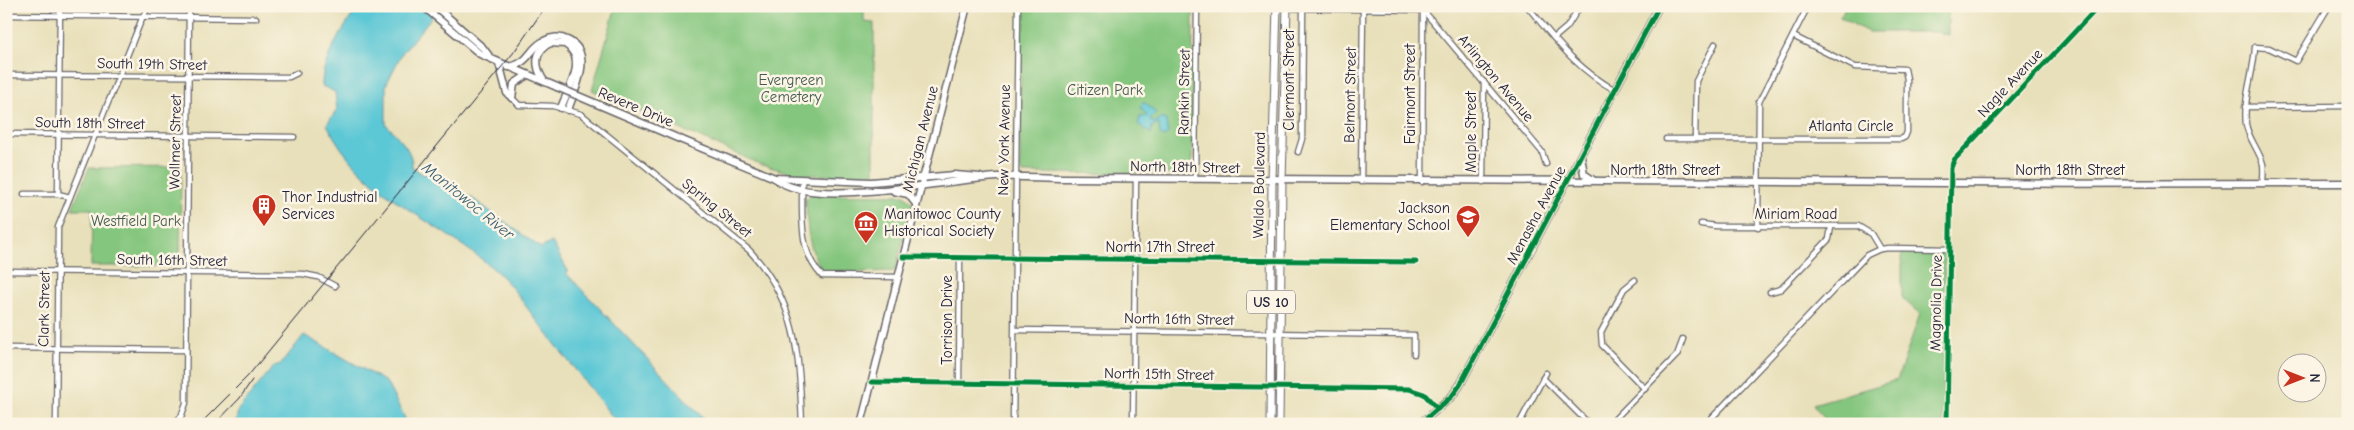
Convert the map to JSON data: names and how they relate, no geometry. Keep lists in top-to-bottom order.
{
  "streets": {
    "main road": [
      "Revere Drive",
      "Michigan Avenue",
      "North 18th Street",
      "Waldo Boulevard",
      "Menasha Avenue",
      "US 10"
    ],
    "street": [
      "South 19th Street",
      "Arlington Avenue",
      "Clermont Street",
      "Nagle Avenue",
      "Rankin Street",
      "Fairmont Street",
      "Belmont Street",
      "South 18th Street",
      "Atlanta Circle",
      "Maple Street",
      "New York Avenue",
      "Wollmer Street",
      "Spring Street",
      "Miriam Road",
      "North 17th Street",
      "South 16th Street",
      "Magnolia Drive",
      "Clark Street",
      "North 16th Street",
      "Torrison Drive",
      "North 15th Street"
    ]
  },
  "crossings": [
    ["South 19th Street", "Wollmer Street"],
    ["South 19th Street", "Clark Street"],
    ["Arlington Avenue", "Fairmont Street"],
    ["Arlington Avenue", "Maple Street"],
    ["Nagle Avenue", "North 18th Street"],
    ["Nagle Avenue", "Magnolia Drive"],
    ["Rankin Street", "North 18th Street"],
    ["Fairmont Street", "North 18th Street"],
    ["Belmont Street", "North 18th Street"],
    ["Revere Drive", "North 18th Street"],
    ["South 18th Street", "Wollmer Street"],
    ["South 18th Street", "Clark Street"],
    ["Maple Street", "North 18th Street"],
    ["Michigan Avenue", "North 18th Street"],
    ["Michigan Avenue", "North 17th Street"],
    ["Michigan Avenue", "North 15th Street"],
    ["New York Avenue", "North 18th Street"],
    ["New York Avenue", "North 17th Street"],
    ["New York Avenue", "North 16th Street"],
    ["New York Avenue", "North 15th Street"],
    ["Wollmer Street", "South 16th Street"],
    ["North 18th Street", "Waldo Boulevard"],
    ["North 18th Street", "Menasha Avenue"],
    ["North 18th Street", "Magnolia Drive"],
    ["Waldo Boulevard", "North 17th Street"],
    ["Waldo Boulevard", "North 16th Street"],
    ["Waldo Boulevard", "North 15th Street"],
    ["Menasha Avenue", "North 15th Street"],
    ["North 17th Street", "Torrison Drive"],
    ["South 16th Street", "Clark Street"],
    ["Torrison Drive", "North 15th Street"]
  ],
  "water": ["Manitowoc River"],
  "parks": ["Evergreen Cemetery", "Citizen Park", "Westfield Park"],
  "places": {
    "building": ["Thor Industrial Services"],
    "school or university": ["Jackson Elementary School"],
    "museum": ["Manitowoc County Historical Society"]
  },
  "north": "right"
}
